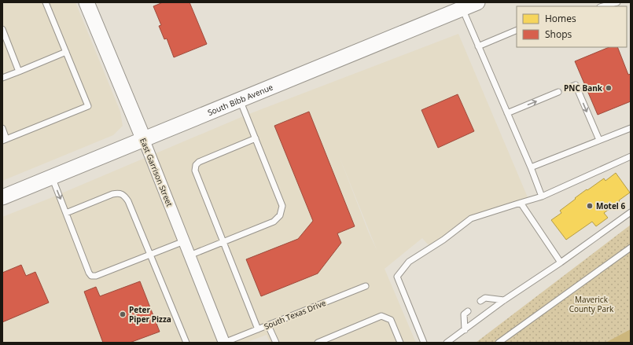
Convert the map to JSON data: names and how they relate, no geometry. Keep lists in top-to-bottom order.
{
  "streets": {
    "main road": ["South Bibb Avenue", "East Garrison Street"],
    "lane": ["South Texas Drive"]
  },
  "crossings": [
    ["South Bibb Avenue", "East Garrison Street"],
    ["East Garrison Street", "South Texas Drive"]
  ],
  "parks": ["Maverick County Park"],
  "places": ["PNC Bank", "Motel 6", "Peter Piper Pizza"],
  "legend": ["Homes", "Shops"]
}
